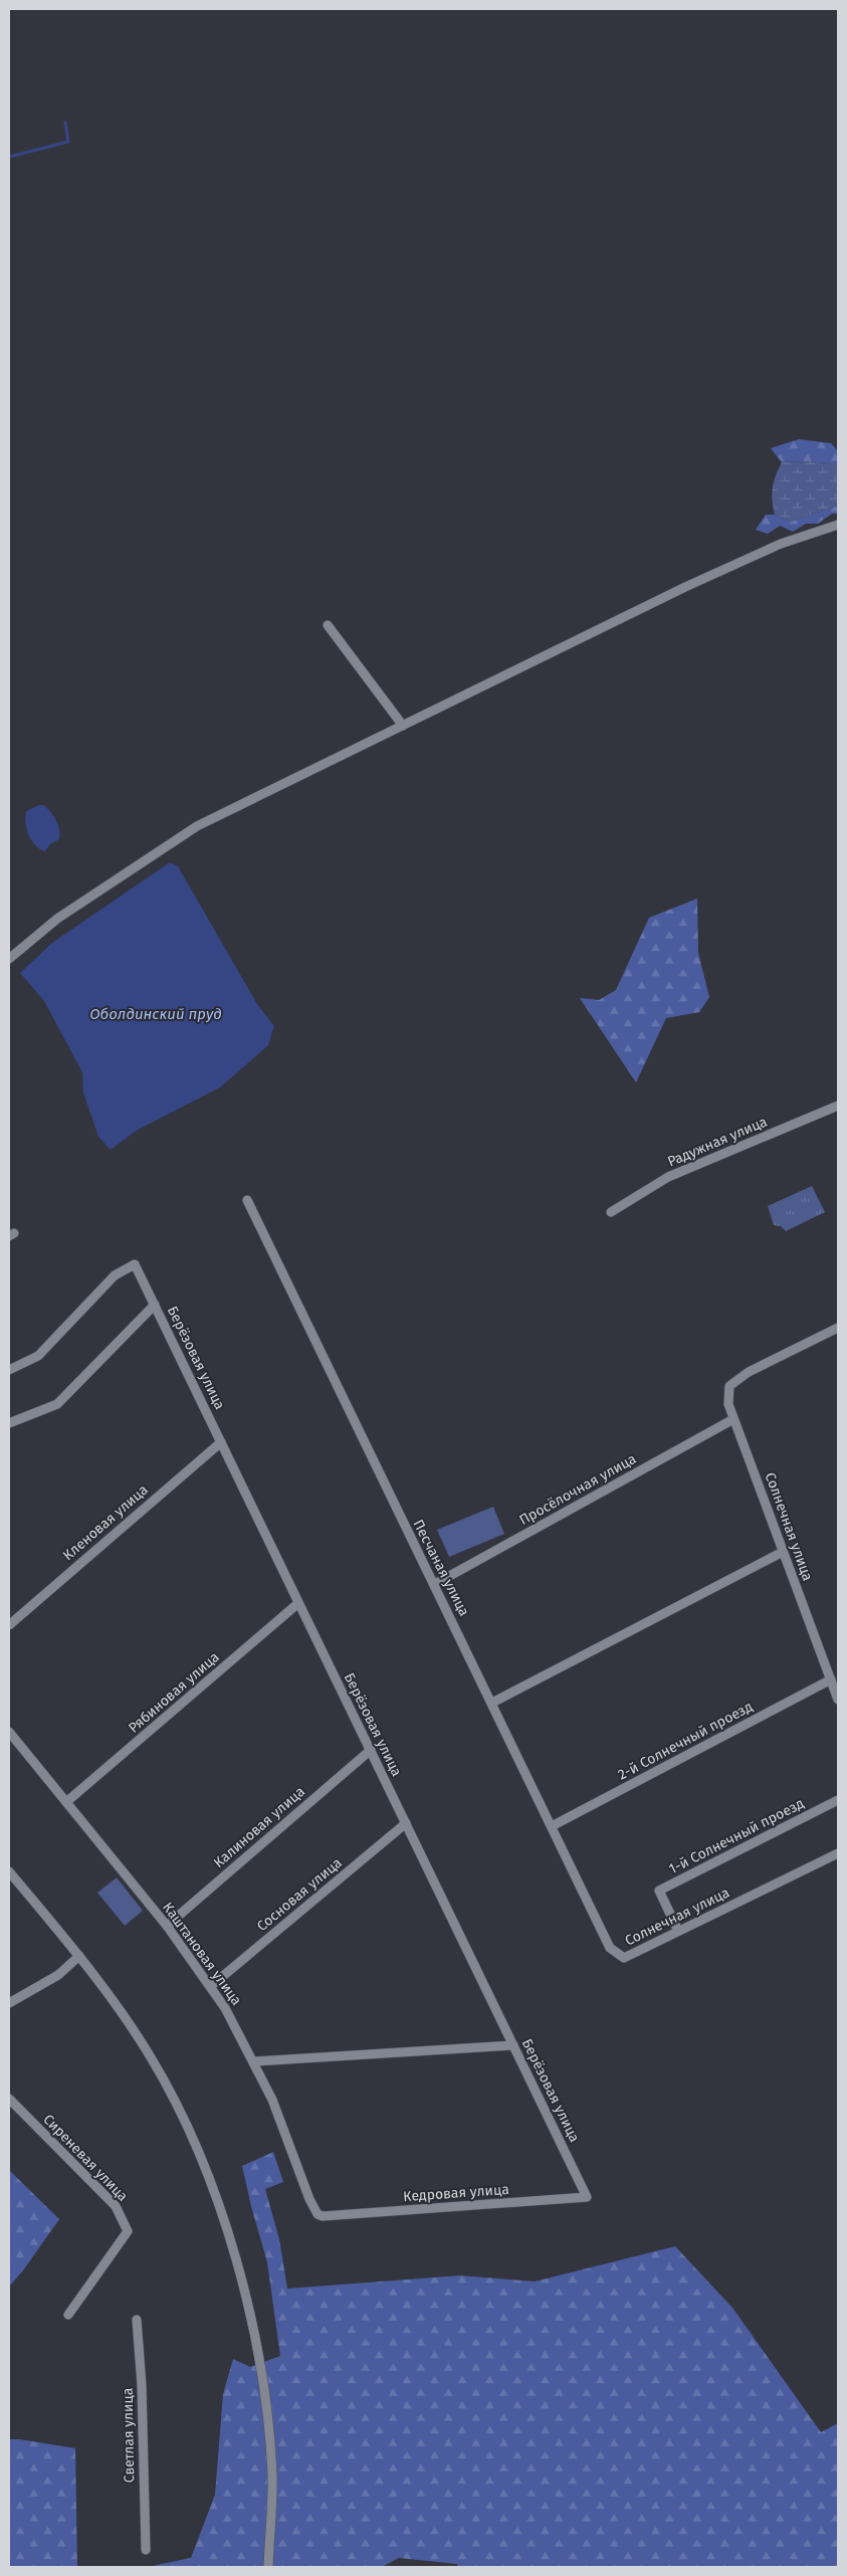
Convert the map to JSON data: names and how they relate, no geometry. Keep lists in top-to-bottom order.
{
  "streets": {
    "street": [
      "Радужная улица",
      "Берёзовая улица",
      "Просёлочная улица",
      "Кленовая улица",
      "Солнечная улица",
      "Песчаная улица",
      "Рябиновая улица",
      "2-й Солнечный проезд",
      "Калиновая улица",
      "1-й Солнечный проезд",
      "Сосновая улица",
      "Каштановая улица",
      "Сиреневая улица",
      "Кедровая улица",
      "Светлая улица"
    ]
  },
  "crossings": [
    ["Берёзовая улица", "Кленовая улица"],
    ["Берёзовая улица", "Рябиновая улица"],
    ["Берёзовая улица", "Калиновая улица"],
    ["Берёзовая улица", "Сосновая улица"],
    ["Берёзовая улица", "Кедровая улица"],
    ["Просёлочная улица", "Солнечная улица"],
    ["Просёлочная улица", "Песчаная улица"],
    ["Солнечная улица", "Песчаная улица"],
    ["Солнечная улица", "2-й Солнечный проезд"],
    ["Солнечная улица", "1-й Солнечный проезд"],
    ["Песчаная улица", "2-й Солнечный проезд"],
    ["Рябиновая улица", "Каштановая улица"],
    ["Калиновая улица", "Каштановая улица"],
    ["Сосновая улица", "Каштановая улица"],
    ["Каштановая улица", "Кедровая улица"]
  ],
  "water": ["Оболдинский пруд"]
}
